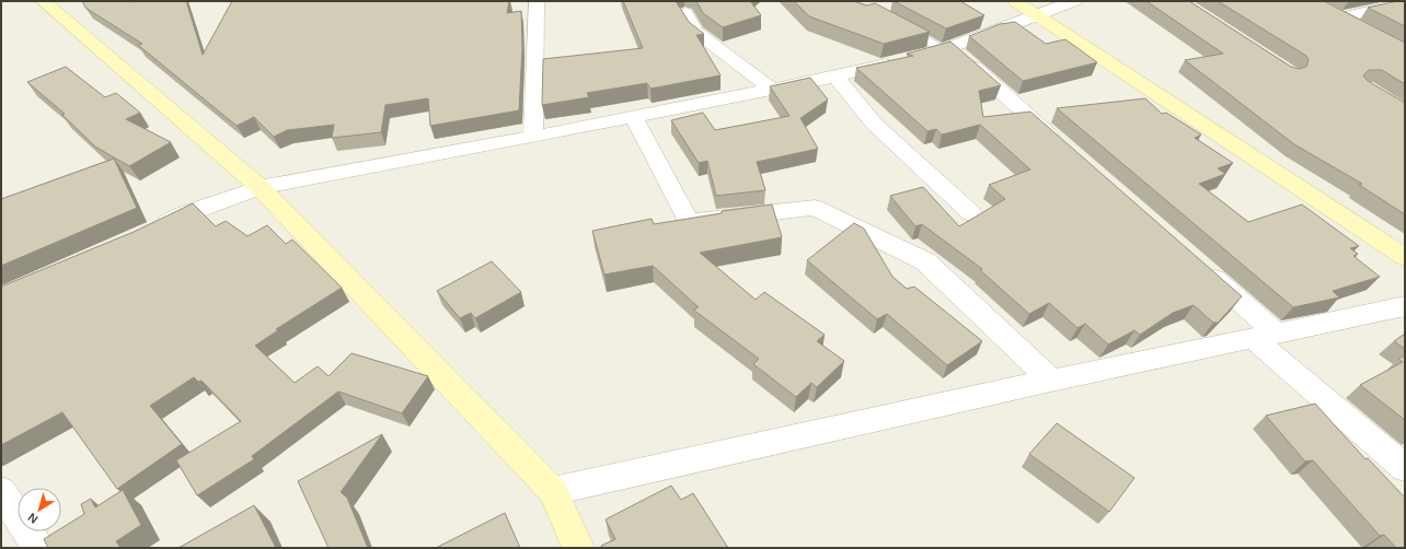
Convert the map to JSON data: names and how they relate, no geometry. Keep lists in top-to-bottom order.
{
  "north": "bottom left"
}
